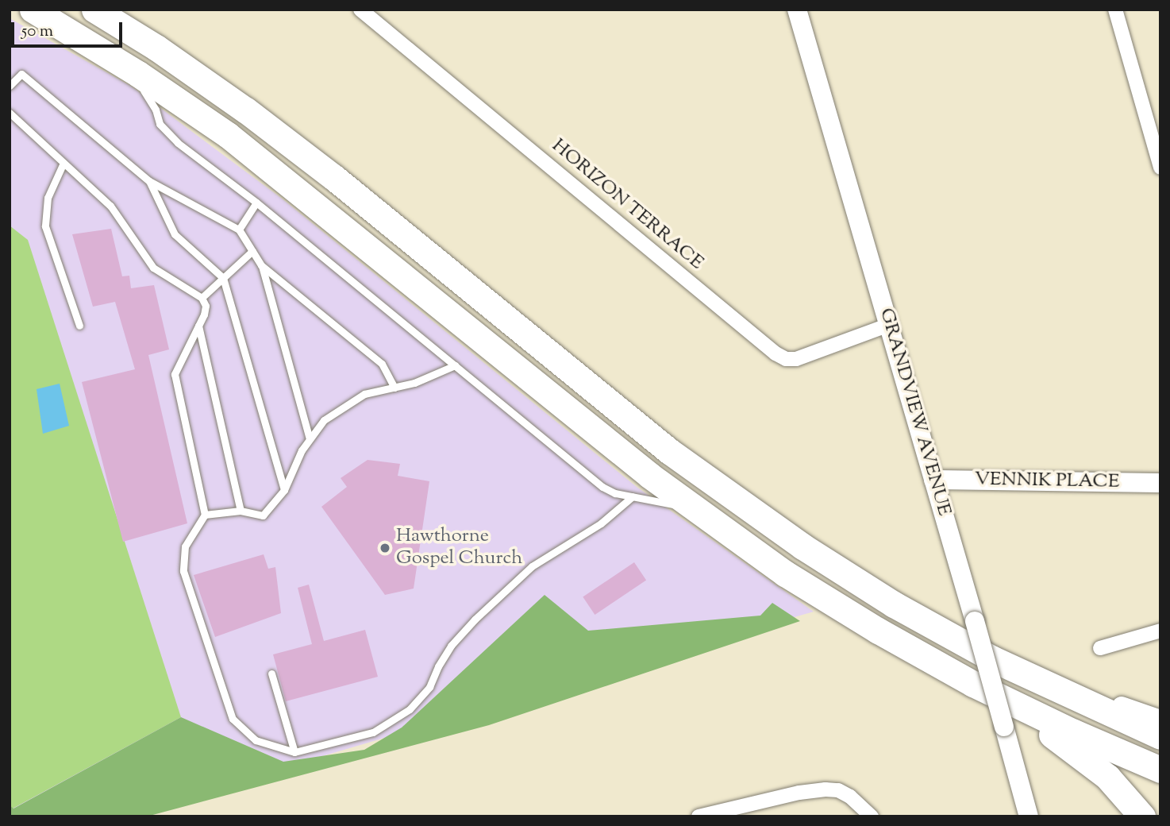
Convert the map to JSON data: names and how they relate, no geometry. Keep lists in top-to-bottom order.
{
  "streets": {
    "street": ["HORIZON TERRACE", "GRANDVIEW AVENUE", "VENNIK PLACE"]
  },
  "crossings": [
    ["HORIZON TERRACE", "GRANDVIEW AVENUE"],
    ["GRANDVIEW AVENUE", "VENNIK PLACE"]
  ],
  "places": ["Hawthorne Gospel Church"],
  "scale_bar": "50 m"
}
